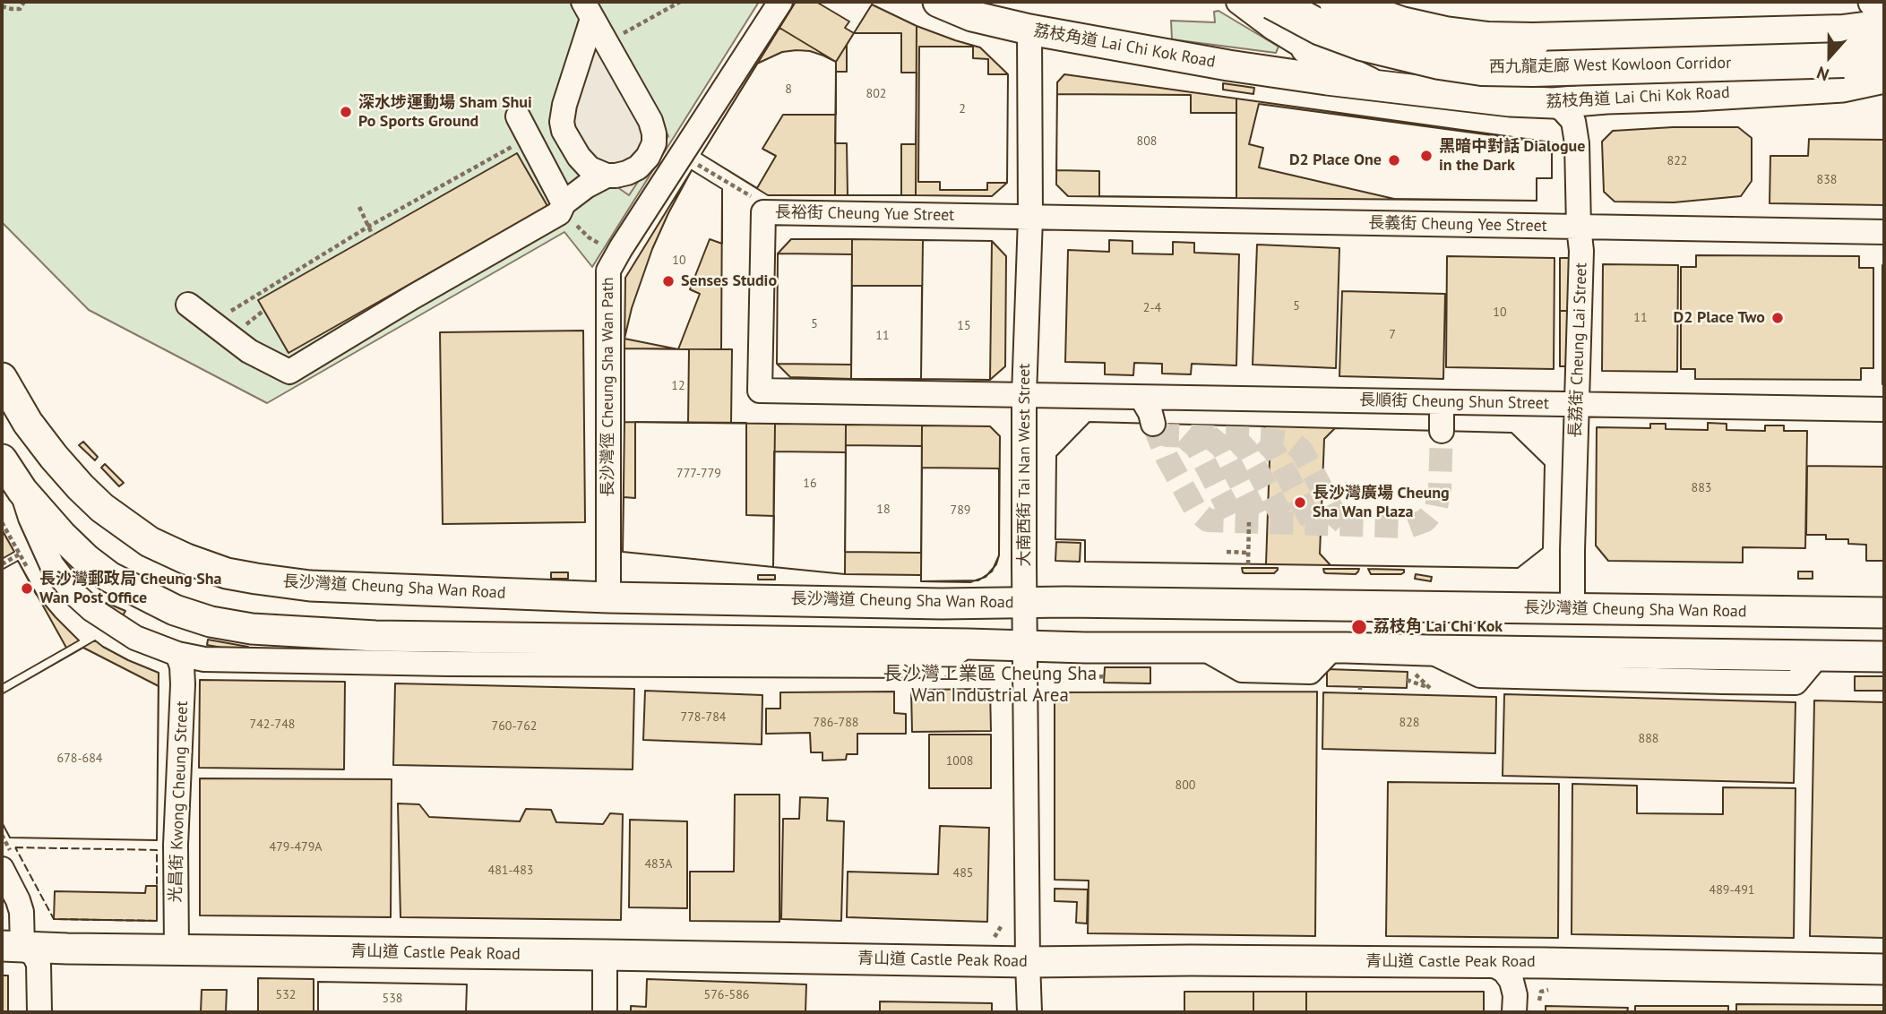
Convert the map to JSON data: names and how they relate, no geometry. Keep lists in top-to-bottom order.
{
  "streets": {
    "highway": ["西九龍走廊 West Kowloon Corridor"],
    "main road": ["荔枝角道 Lai Chi Kok Road", "長沙灣道 Cheung Sha Wan Road", "青山道 Castle Peak Road"],
    "street": [
      "長裕街 Cheung Yue Street",
      "長義街 Cheung Yee Street",
      "長荔街 Cheung Lai Street",
      "長沙灣徑 Cheung Sha Wan Path",
      "長順街 Cheung Shun Street",
      "大南西街 Tai Nan West Street",
      "光昌街 Kwong Cheung Street"
    ]
  },
  "crossings": [
    ["荔枝角道 Lai Chi Kok Road", "長荔街 Cheung Lai Street"],
    ["荔枝角道 Lai Chi Kok Road", "大南西街 Tai Nan West Street"],
    ["長裕街 Cheung Yue Street", "長義街 Cheung Yee Street"],
    ["長裕街 Cheung Yue Street", "長順街 Cheung Shun Street"],
    ["長裕街 Cheung Yue Street", "大南西街 Tai Nan West Street"],
    ["長義街 Cheung Yee Street", "長荔街 Cheung Lai Street"],
    ["長義街 Cheung Yee Street", "大南西街 Tai Nan West Street"],
    ["長荔街 Cheung Lai Street", "長順街 Cheung Shun Street"],
    ["長荔街 Cheung Lai Street", "長沙灣道 Cheung Sha Wan Road"],
    ["長沙灣徑 Cheung Sha Wan Path", "長沙灣道 Cheung Sha Wan Road"],
    ["長順街 Cheung Shun Street", "大南西街 Tai Nan West Street"],
    ["大南西街 Tai Nan West Street", "長沙灣道 Cheung Sha Wan Road"],
    ["大南西街 Tai Nan West Street", "青山道 Castle Peak Road"],
    ["光昌街 Kwong Cheung Street", "青山道 Castle Peak Road"]
  ],
  "districts": ["長沙灣工業區 Cheung Sha Wan Industrial Area"],
  "places": [
    "深水埗運動場 Sham Shui Po Sports Ground",
    "黑暗中對話 Dialogue in the Dark",
    "D2 Place One",
    "Senses Studio",
    "D2 Place Two",
    "長沙灣廣場 Cheung Sha Wan Plaza",
    "長沙灣郵政局 Cheung Sha Wan Post Office",
    "荔枝角 Lai Chi Kok"
  ],
  "house_numbers": [
    "8",
    "802",
    "2",
    "808",
    "822",
    "838",
    "10",
    "5",
    "2-4",
    "10",
    "11",
    "5",
    "15",
    "7",
    "11",
    "12",
    "777-779",
    "16",
    "883",
    "18",
    "789",
    "778-784",
    "786-788",
    "828",
    "742-748",
    "760-762",
    "888",
    "678-684",
    "1008",
    "800",
    "479-479A",
    "483A",
    "481-483",
    "485",
    "489-491",
    "532",
    "576-586",
    "538"
  ],
  "north": "bottom"
}
